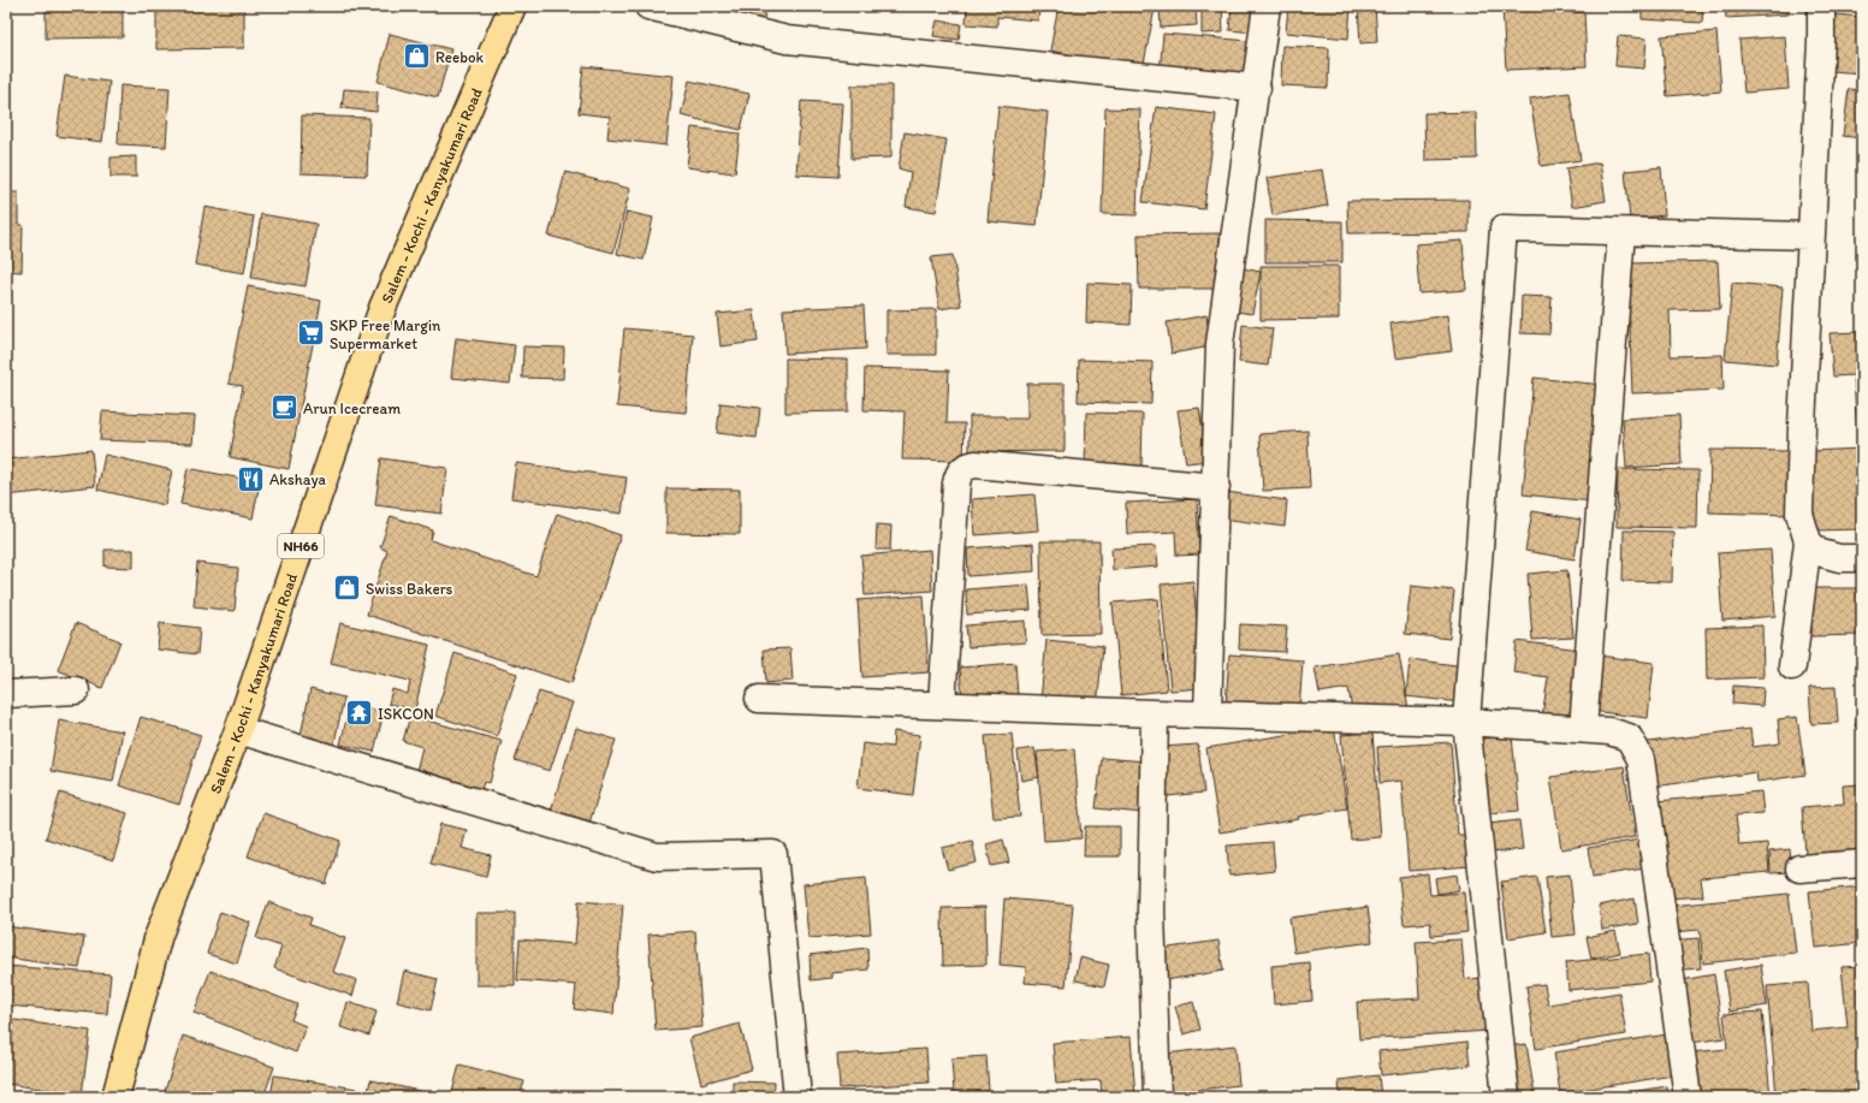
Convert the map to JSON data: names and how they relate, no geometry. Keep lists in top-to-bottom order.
{
  "streets": {
    "highway": ["Salem - Kochi - Kanyakumari Road", "NH66"]
  },
  "places": {
    "shop": ["Reebok", "Swiss Bakers"],
    "supermarket": ["SKP Free Margin Supermarket"],
    "cafe": ["Arun Icecream"],
    "restaurant": ["Akshaya"],
    "temple": ["ISKCON"]
  }
}
